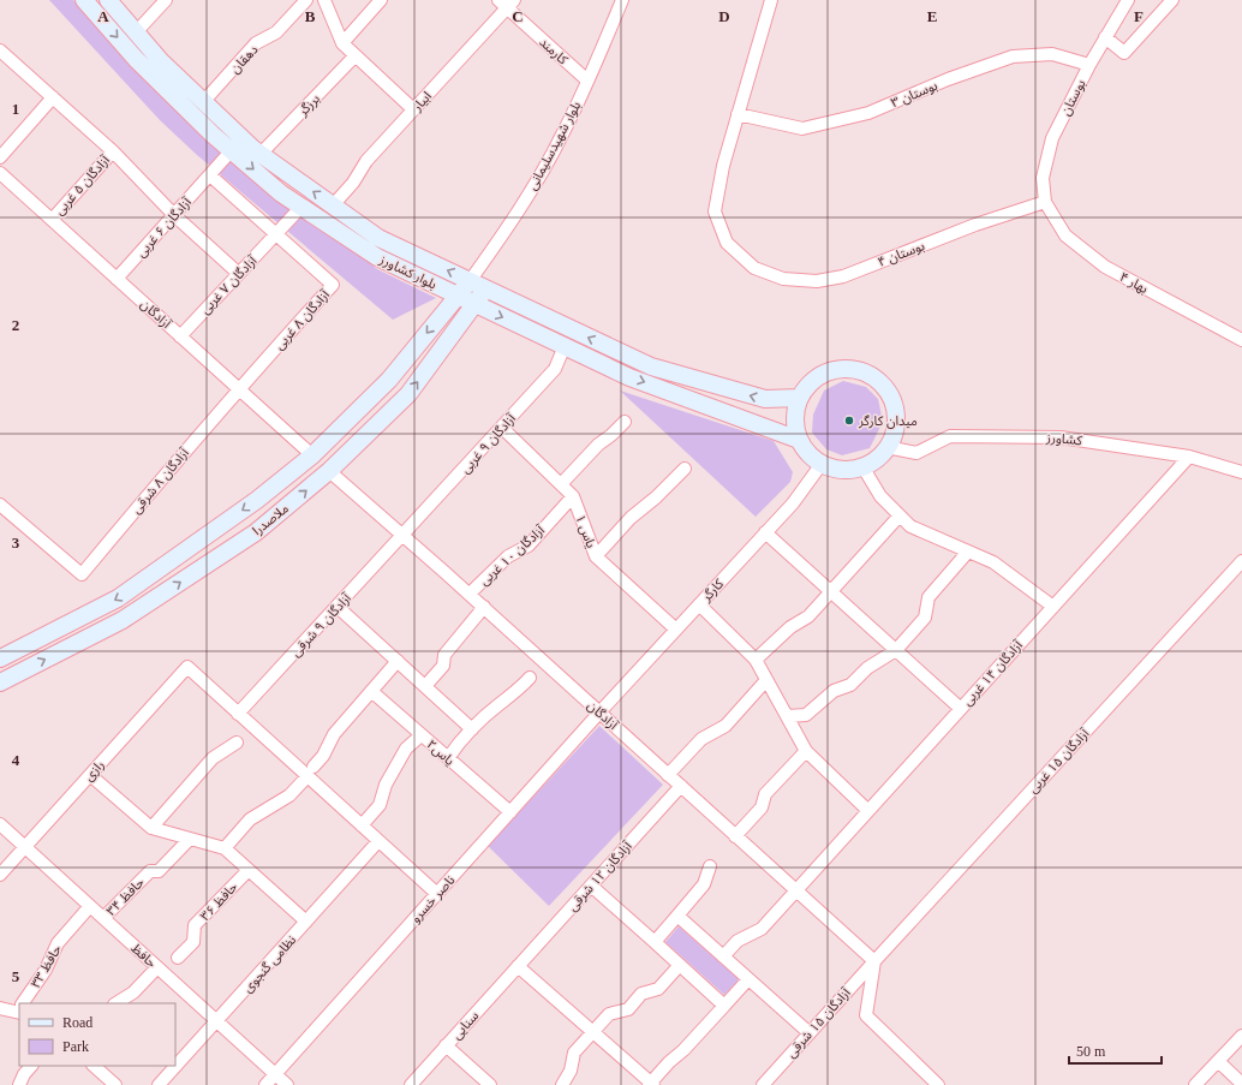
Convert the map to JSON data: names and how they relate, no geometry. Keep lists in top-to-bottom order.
{
  "streets": {
    "main road": ["بلوار کشاورز", "ملاصدرا"],
    "street": [
      "کارمند",
      "دهقان",
      "بوستان ۳",
      "بوستان",
      "ابیار",
      "برزگر",
      "بلوار شهیدسلیمانی",
      "آزادگان ۵ غربی",
      "آزادگان ۶ غربی",
      "بوستان ۴",
      "بهار ۴",
      "آزادگان ۷ غربی",
      "آزادگان",
      "آزادگان ۸ غربی",
      "کشاورز",
      "آزادگان ۹ غربی",
      "آزادگان ۸ شرقی",
      "یاس ۱",
      "آزادگان ۱۰ غربی",
      "کارگر",
      "آزادگان ۹ شرقی",
      "آزادگان ۱۴ غربی",
      "یاس۲",
      "آزادگان ۱۵ غربی",
      "رازی",
      "آزادگان ۱۲ شرقی",
      "حافظ ۳۴",
      "ناصر خسرو",
      "حافظ ۳۶",
      "حافظ",
      "نظامی گنجوی",
      "حافظ ۳۳",
      "آزادگان ۱۵ شرقی",
      "سنایی"
    ]
  },
  "crossings": [
    ["کارمند", "ابیار"],
    ["کارمند", "بلوار شهیدسلیمانی"],
    ["دهقان", "بلوار کشاورز"],
    ["بوستان ۳", "بوستان"],
    ["بوستان ۳", "بوستان ۴"],
    ["بوستان", "بوستان ۴"],
    ["بوستان", "بهار ۴"],
    ["ابیار", "بلوار کشاورز"],
    ["برزگر", "بلوار کشاورز"],
    ["بلوار شهیدسلیمانی", "بلوار کشاورز"],
    ["بلوار شهیدسلیمانی", "ملاصدرا"],
    ["آزادگان ۵ غربی", "آزادگان"],
    ["آزادگان ۶ غربی", "بلوار کشاورز"],
    ["آزادگان ۶ غربی", "آزادگان"],
    ["بوستان ۴", "بهار ۴"],
    ["بلوار کشاورز", "آزادگان ۷ غربی"],
    ["بلوار کشاورز", "کشاورز"],
    ["بلوار کشاورز", "آزادگان ۹ غربی"],
    ["بلوار کشاورز", "ملاصدرا"],
    ["بلوار کشاورز", "کارگر"],
    ["آزادگان ۷ غربی", "آزادگان"],
    ["آزادگان ۷ غربی", "آزادگان ۸ غربی"],
    ["آزادگان", "آزادگان ۸ غربی"],
    ["آزادگان", "آزادگان ۹ غربی"],
    ["آزادگان", "آزادگان ۸ شرقی"],
    ["آزادگان", "ملاصدرا"],
    ["آزادگان", "آزادگان ۱۰ غربی"],
    ["آزادگان", "کارگر"],
    ["آزادگان", "آزادگان ۹ شرقی"],
    ["آزادگان", "آزادگان ۱۴ غربی"],
    ["آزادگان", "آزادگان ۱۵ غربی"],
    ["آزادگان", "آزادگان ۱۲ شرقی"],
    ["آزادگان", "ناصر خسرو"],
    ["آزادگان", "آزادگان ۱۵ شرقی"],
    ["آزادگان ۸ غربی", "آزادگان ۸ شرقی"],
    ["کشاورز", "کارگر"],
    ["کشاورز", "آزادگان ۱۴ غربی"],
    ["آزادگان ۹ غربی", "یاس ۱"],
    ["آزادگان ۹ غربی", "آزادگان ۹ شرقی"],
    ["یاس ۱", "آزادگان ۱۰ غربی"],
    ["یاس ۱", "کارگر"],
    ["کارگر", "ناصر خسرو"],
    ["آزادگان ۹ شرقی", "رازی"],
    ["یاس۲", "ناصر خسرو"],
    ["آزادگان ۱۵ غربی", "آزادگان ۱۵ شرقی"],
    ["رازی", "حافظ"],
    ["آزادگان ۱۲ شرقی", "سنایی"],
    ["حافظ ۳۴", "حافظ"],
    ["ناصر خسرو", "حافظ"],
    ["حافظ", "نظامی گنجوی"],
    ["حافظ", "حافظ ۳۳"]
  ],
  "places": ["میدان کارگر"],
  "legend": ["Road", "Park"],
  "scale_bar": "50 m",
  "grid": {
    "columns": [
      "A",
      "B",
      "C",
      "D",
      "E",
      "F"
    ],
    "rows": [
      "1",
      "2",
      "3",
      "4",
      "5"
    ]
  }
}
